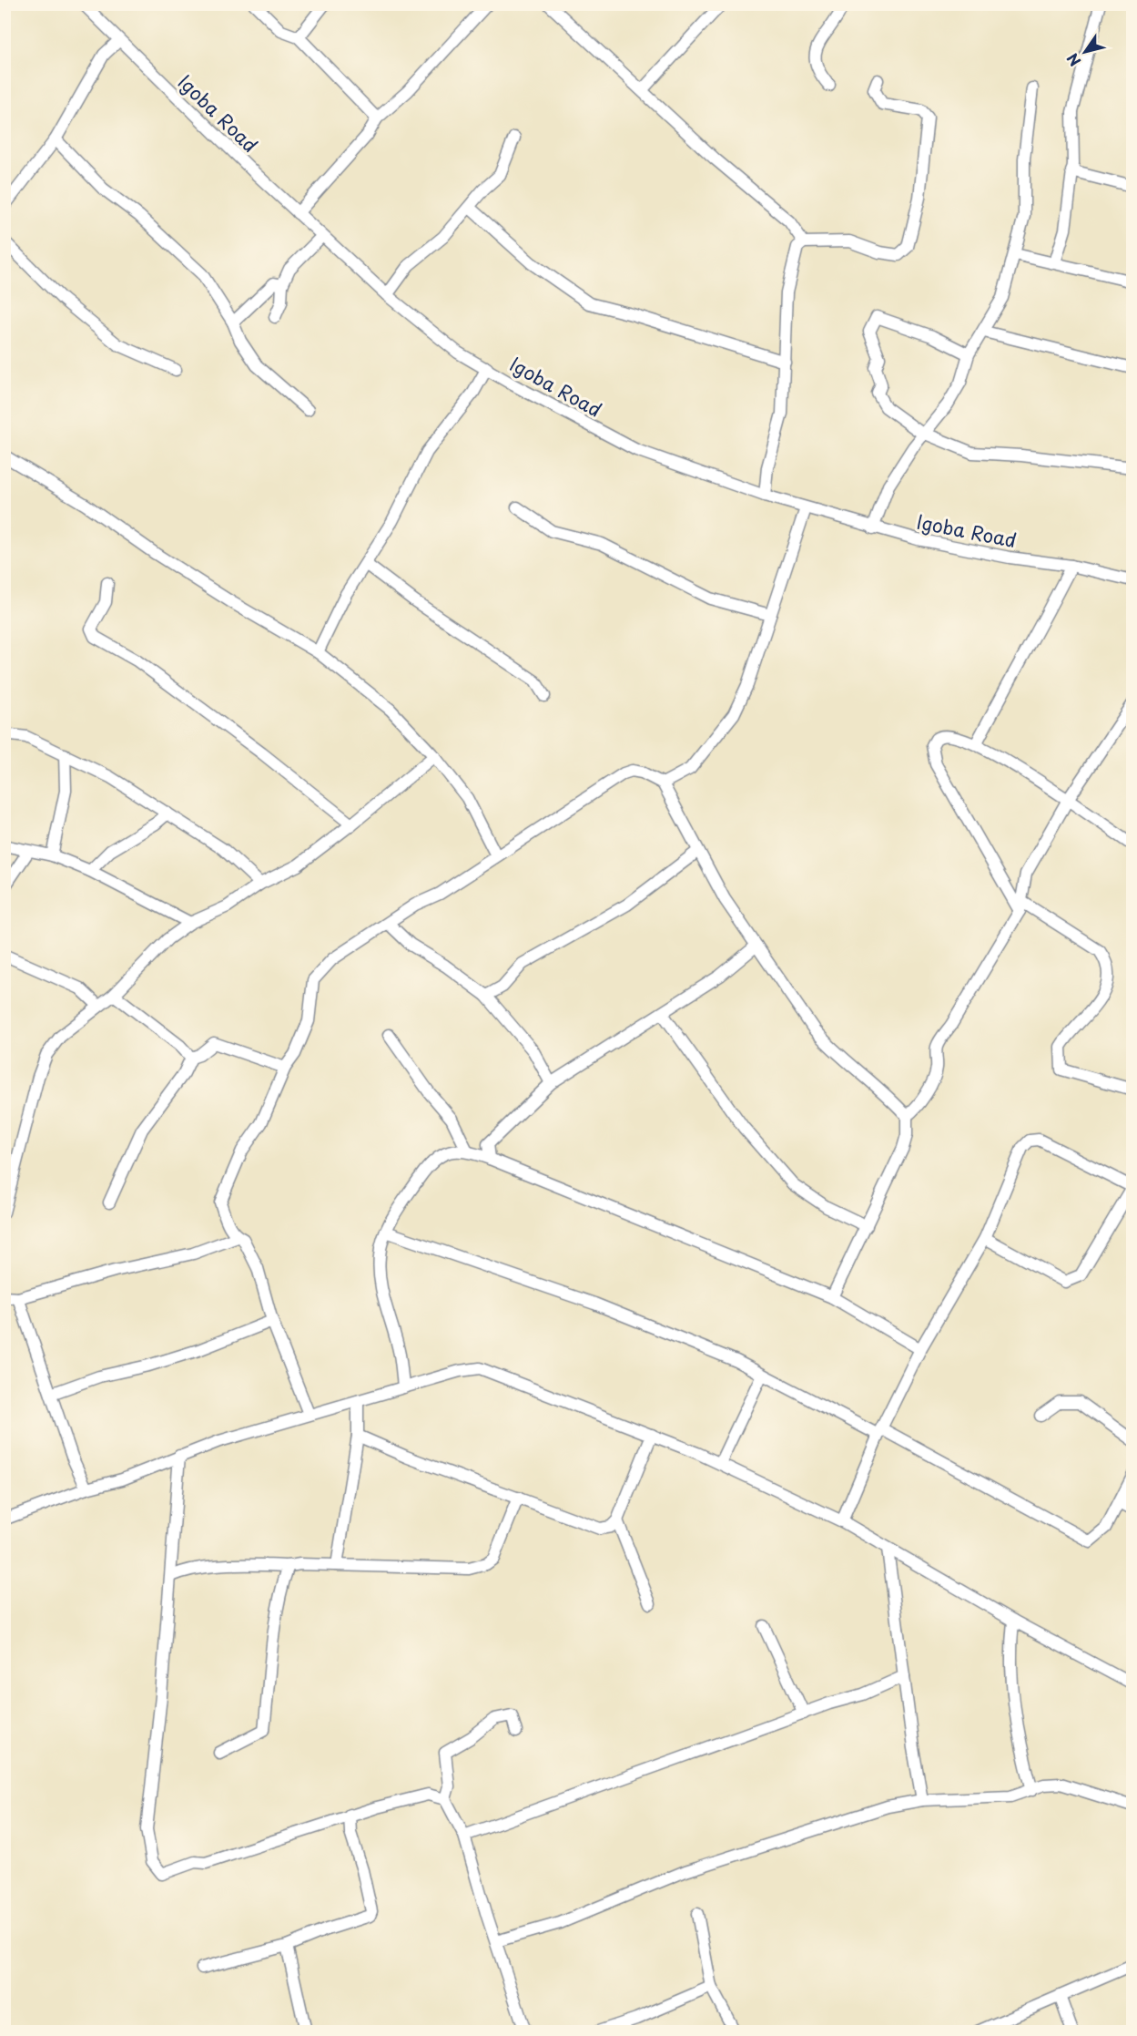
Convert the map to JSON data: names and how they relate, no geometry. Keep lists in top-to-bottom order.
{
  "streets": {
    "street": ["Igoba Road"]
  },
  "north": "bottom left"
}
